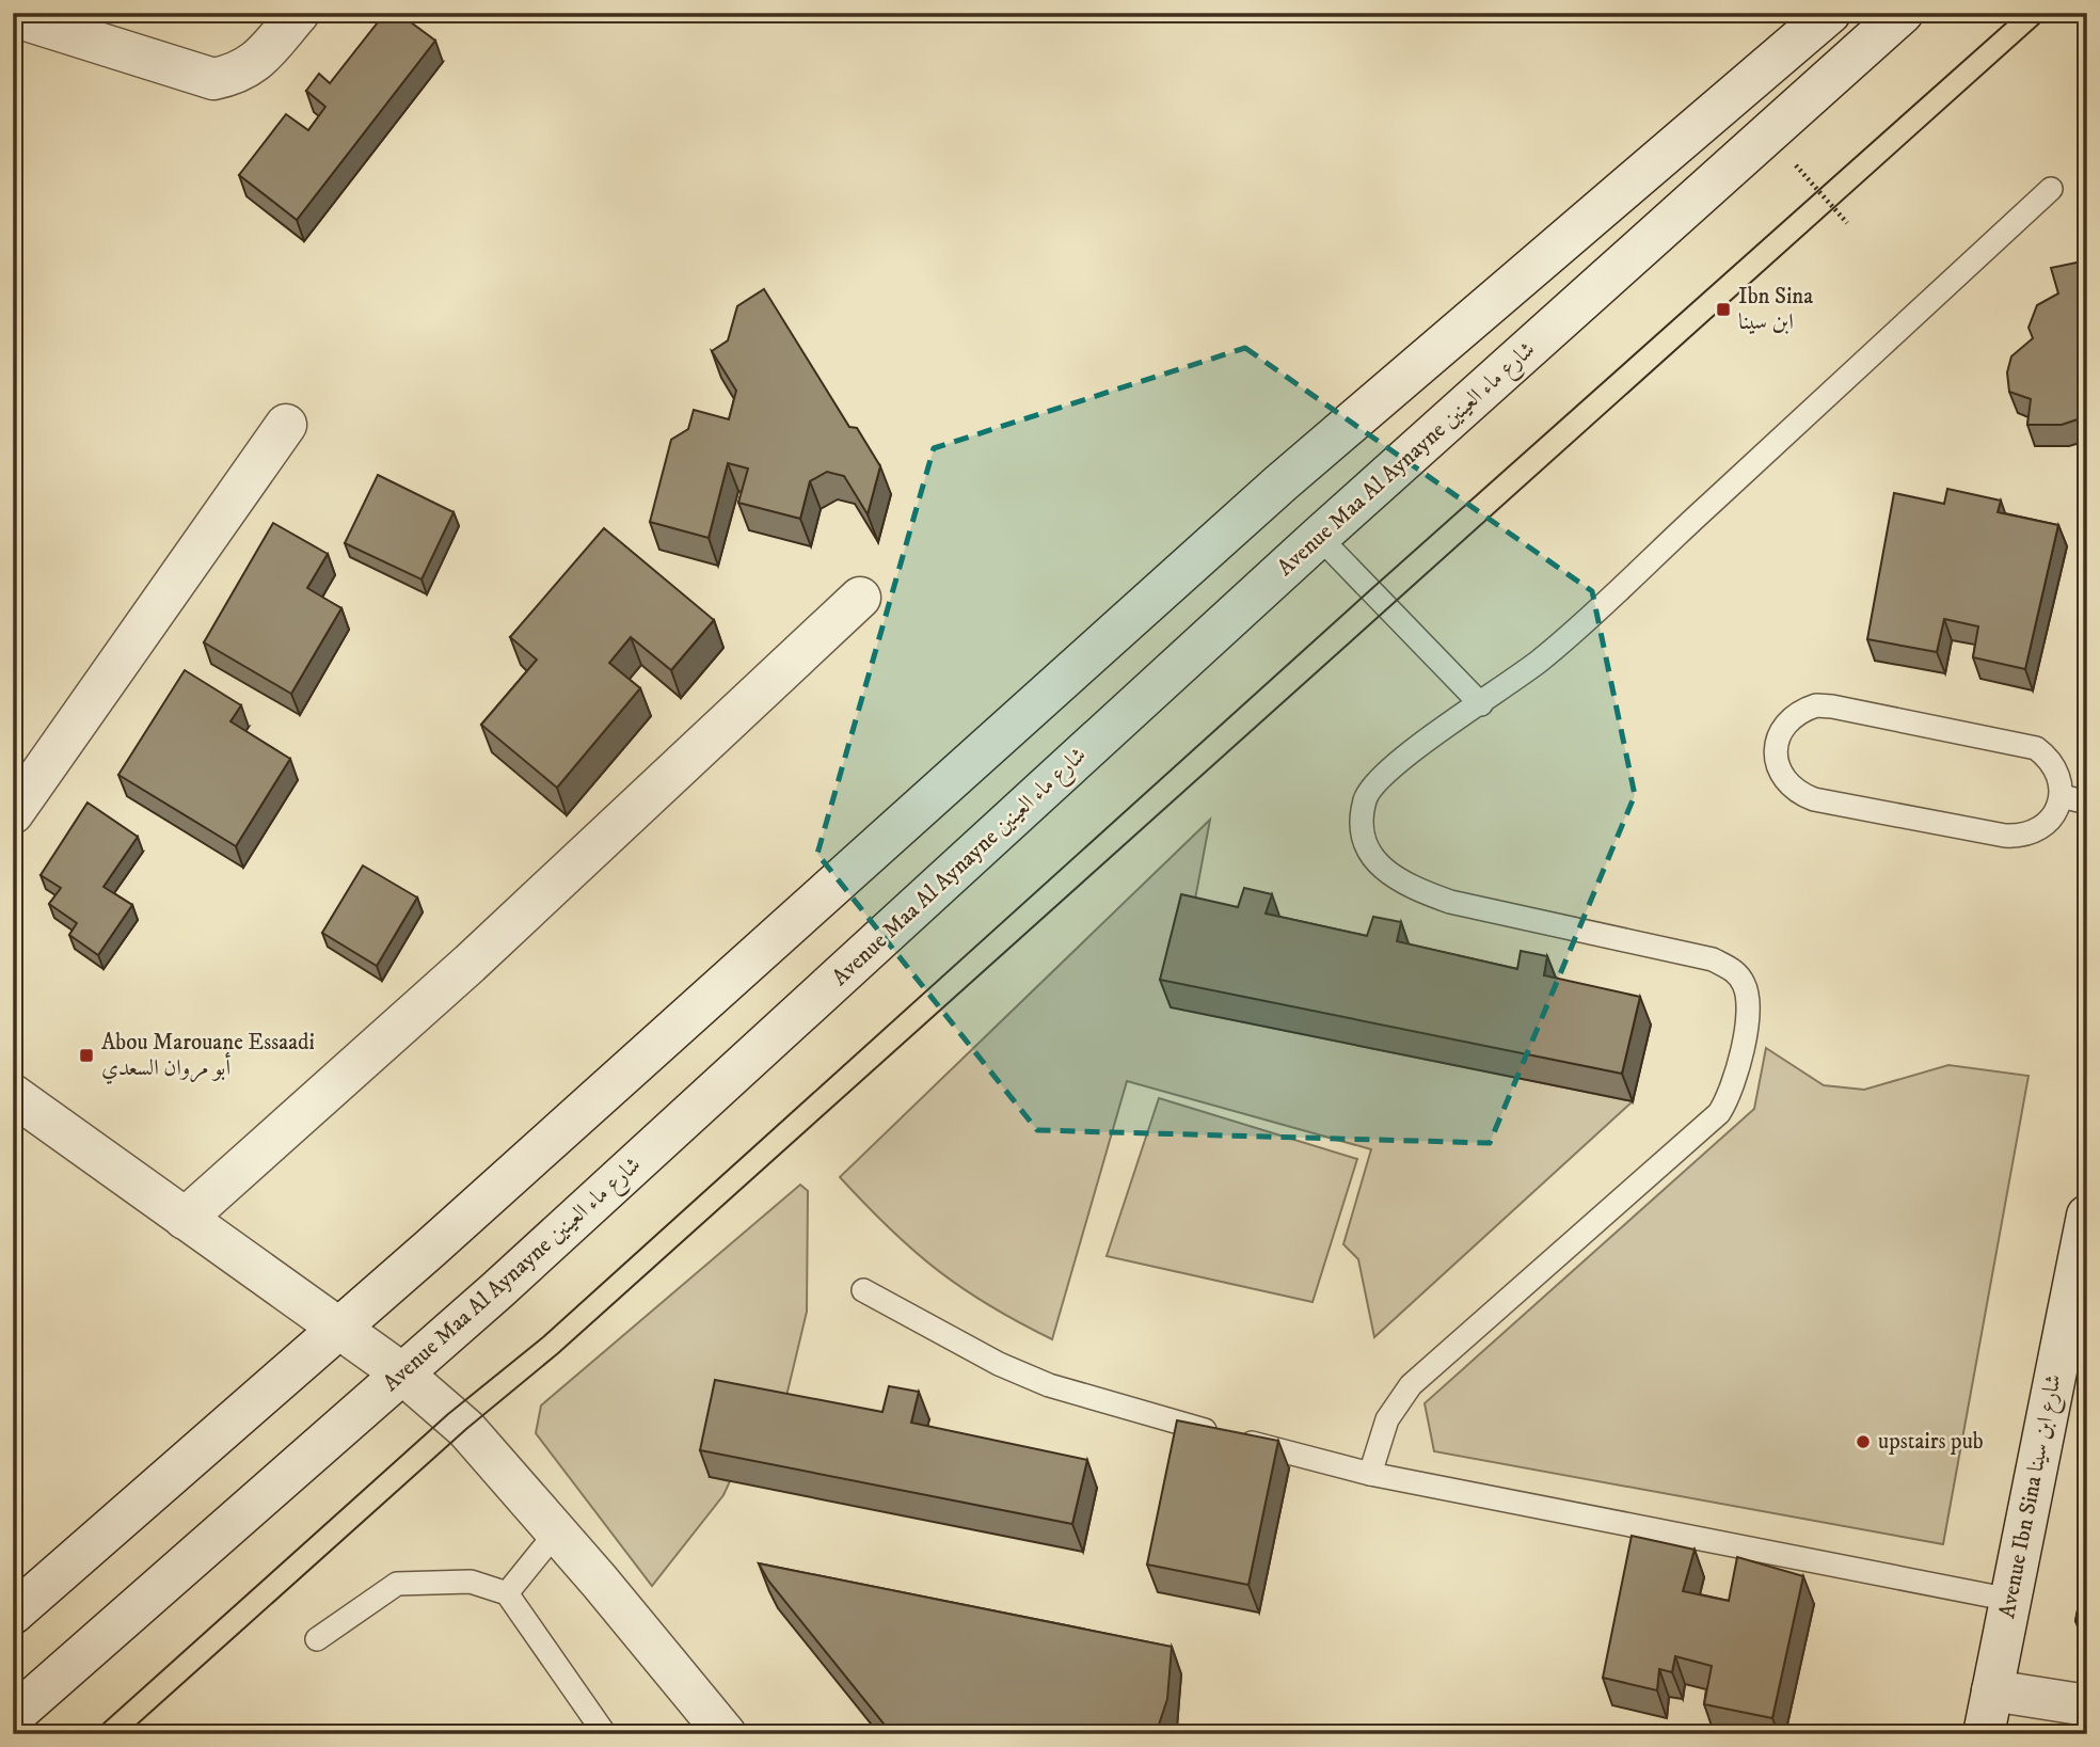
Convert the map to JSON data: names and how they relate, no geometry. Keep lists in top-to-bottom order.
{
  "streets": {
    "street": ["Avenue Maa Al Aynayne شارع ماء العينين", "Avenue Ibn Sina شارع ابن سينا"]
  },
  "places": {
    "transit": ["Ibn Sina ابن سينا", "Abou Marouane Essaadi أبو مروان السعدي"],
    "other": ["upstairs pub"]
  }
}
